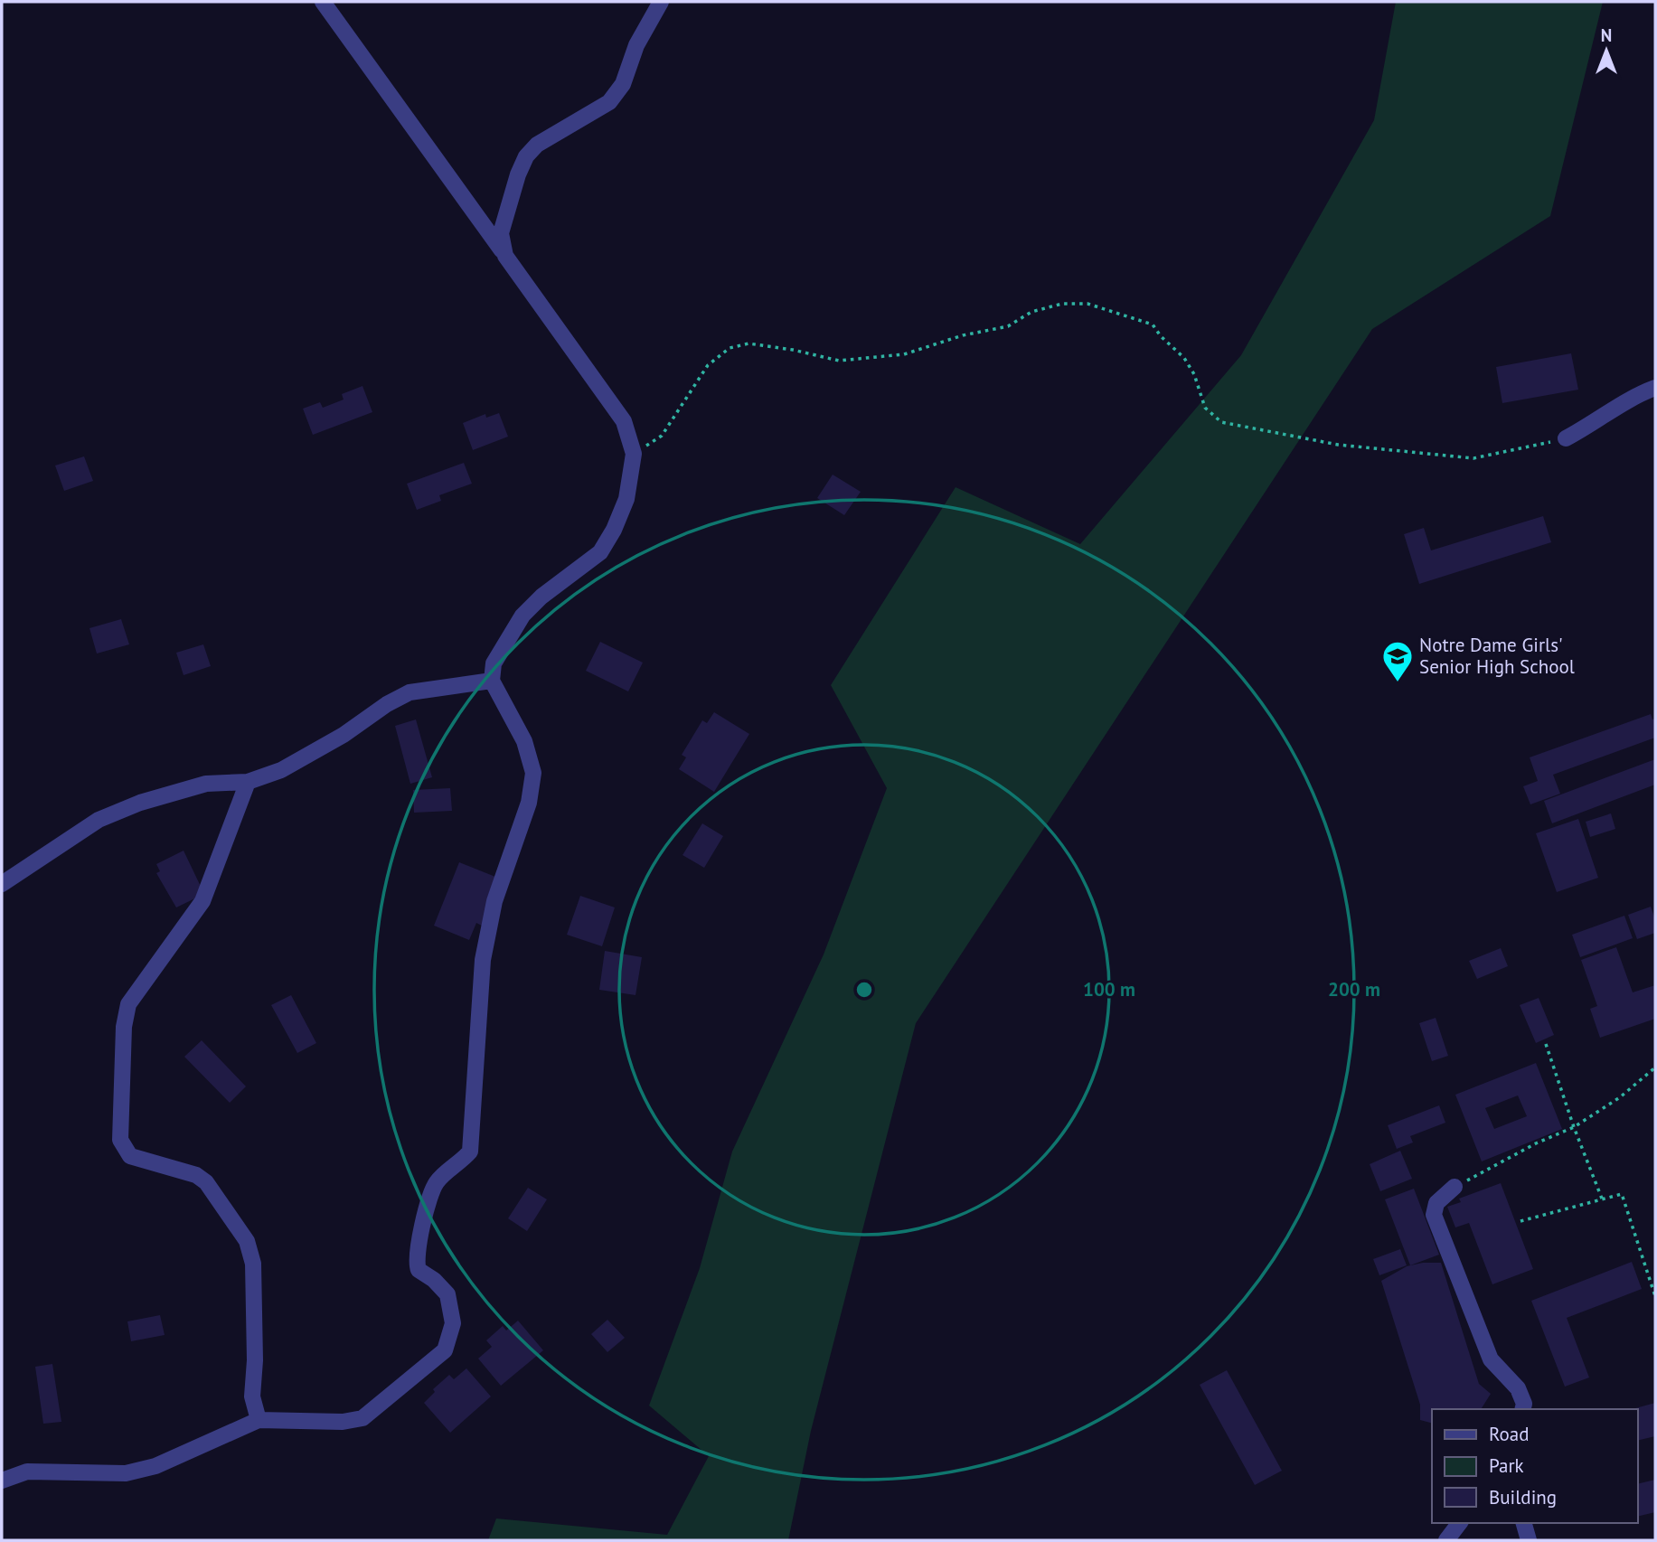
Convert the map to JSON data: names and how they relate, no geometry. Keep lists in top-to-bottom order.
{
  "places": {
    "school or university": ["Notre Dame Girls' Senior High School"]
  },
  "legend": ["Road", "Park", "Building"],
  "north": "top",
  "rings": ["100 m", "200 m"]
}
